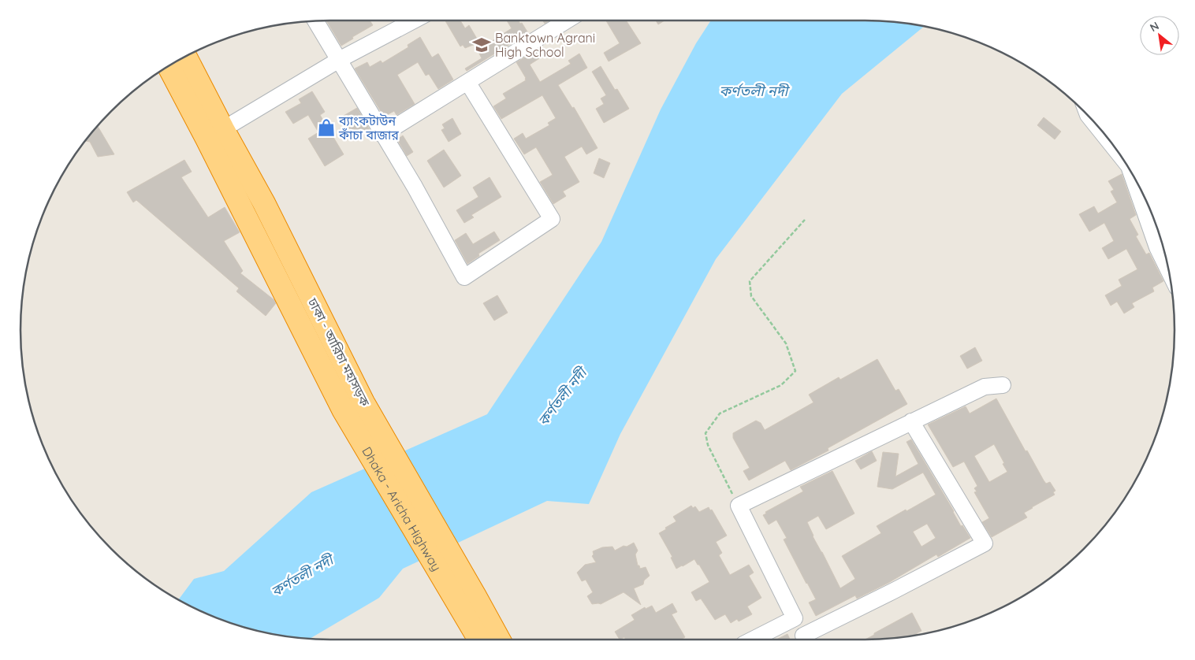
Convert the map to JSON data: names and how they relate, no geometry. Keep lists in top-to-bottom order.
{
  "streets": {
    "highway": ["ঢাকা - আরিচা মহাসড়ক", "Dhaka - Aricha Highway"]
  },
  "crossings": [
    ["ঢাকা - আরিচা মহাসড়ক", "Dhaka - Aricha Highway"]
  ],
  "water": ["কর্ণতলী নদী"],
  "places": {
    "school or university": ["Banktown Agrani High School"],
    "shop": ["ব্যাংকটাউন কাঁচা বাজার"]
  },
  "north": "top left"
}
